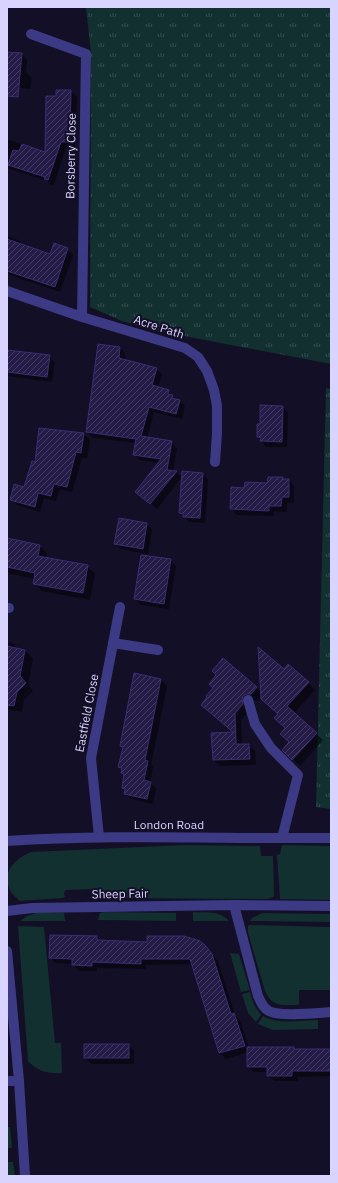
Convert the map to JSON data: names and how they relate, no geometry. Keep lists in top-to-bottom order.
{
  "streets": {
    "street": [
      "Borsberry Close",
      "Acre Path",
      "Eastfield Close",
      "London Road",
      "Sheep Fair"
    ]
  },
  "crossings": [
    ["Borsberry Close", "Acre Path"],
    ["Eastfield Close", "London Road"]
  ]
}
